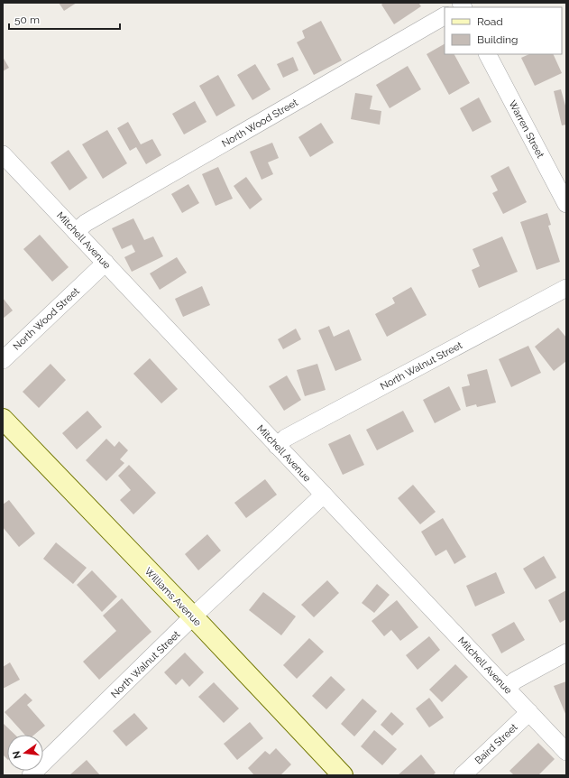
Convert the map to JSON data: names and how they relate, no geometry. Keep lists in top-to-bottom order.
{
  "streets": {
    "street": [
      "North Wood Street",
      "Warren Street",
      "Mitchell Avenue",
      "North Walnut Street",
      "Williams Avenue",
      "Baird Street"
    ]
  },
  "crossings": [
    ["North Wood Street", "Mitchell Avenue"],
    ["Mitchell Avenue", "North Walnut Street"],
    ["Mitchell Avenue", "Baird Street"],
    ["North Walnut Street", "Williams Avenue"]
  ],
  "legend": ["Road", "Building"],
  "scale_bar": "50 m",
  "north": "left"
}
